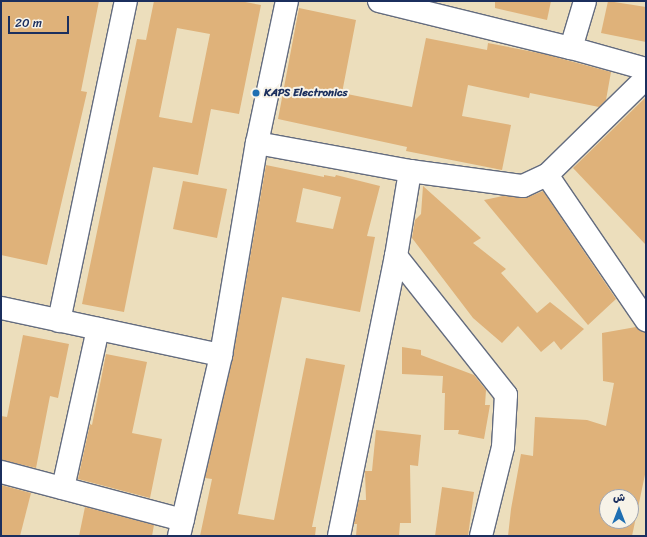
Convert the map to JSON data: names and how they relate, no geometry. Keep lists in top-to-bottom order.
{
  "places": ["KAPS Electronics"],
  "scale_bar": "20 m",
  "north": "top"
}
